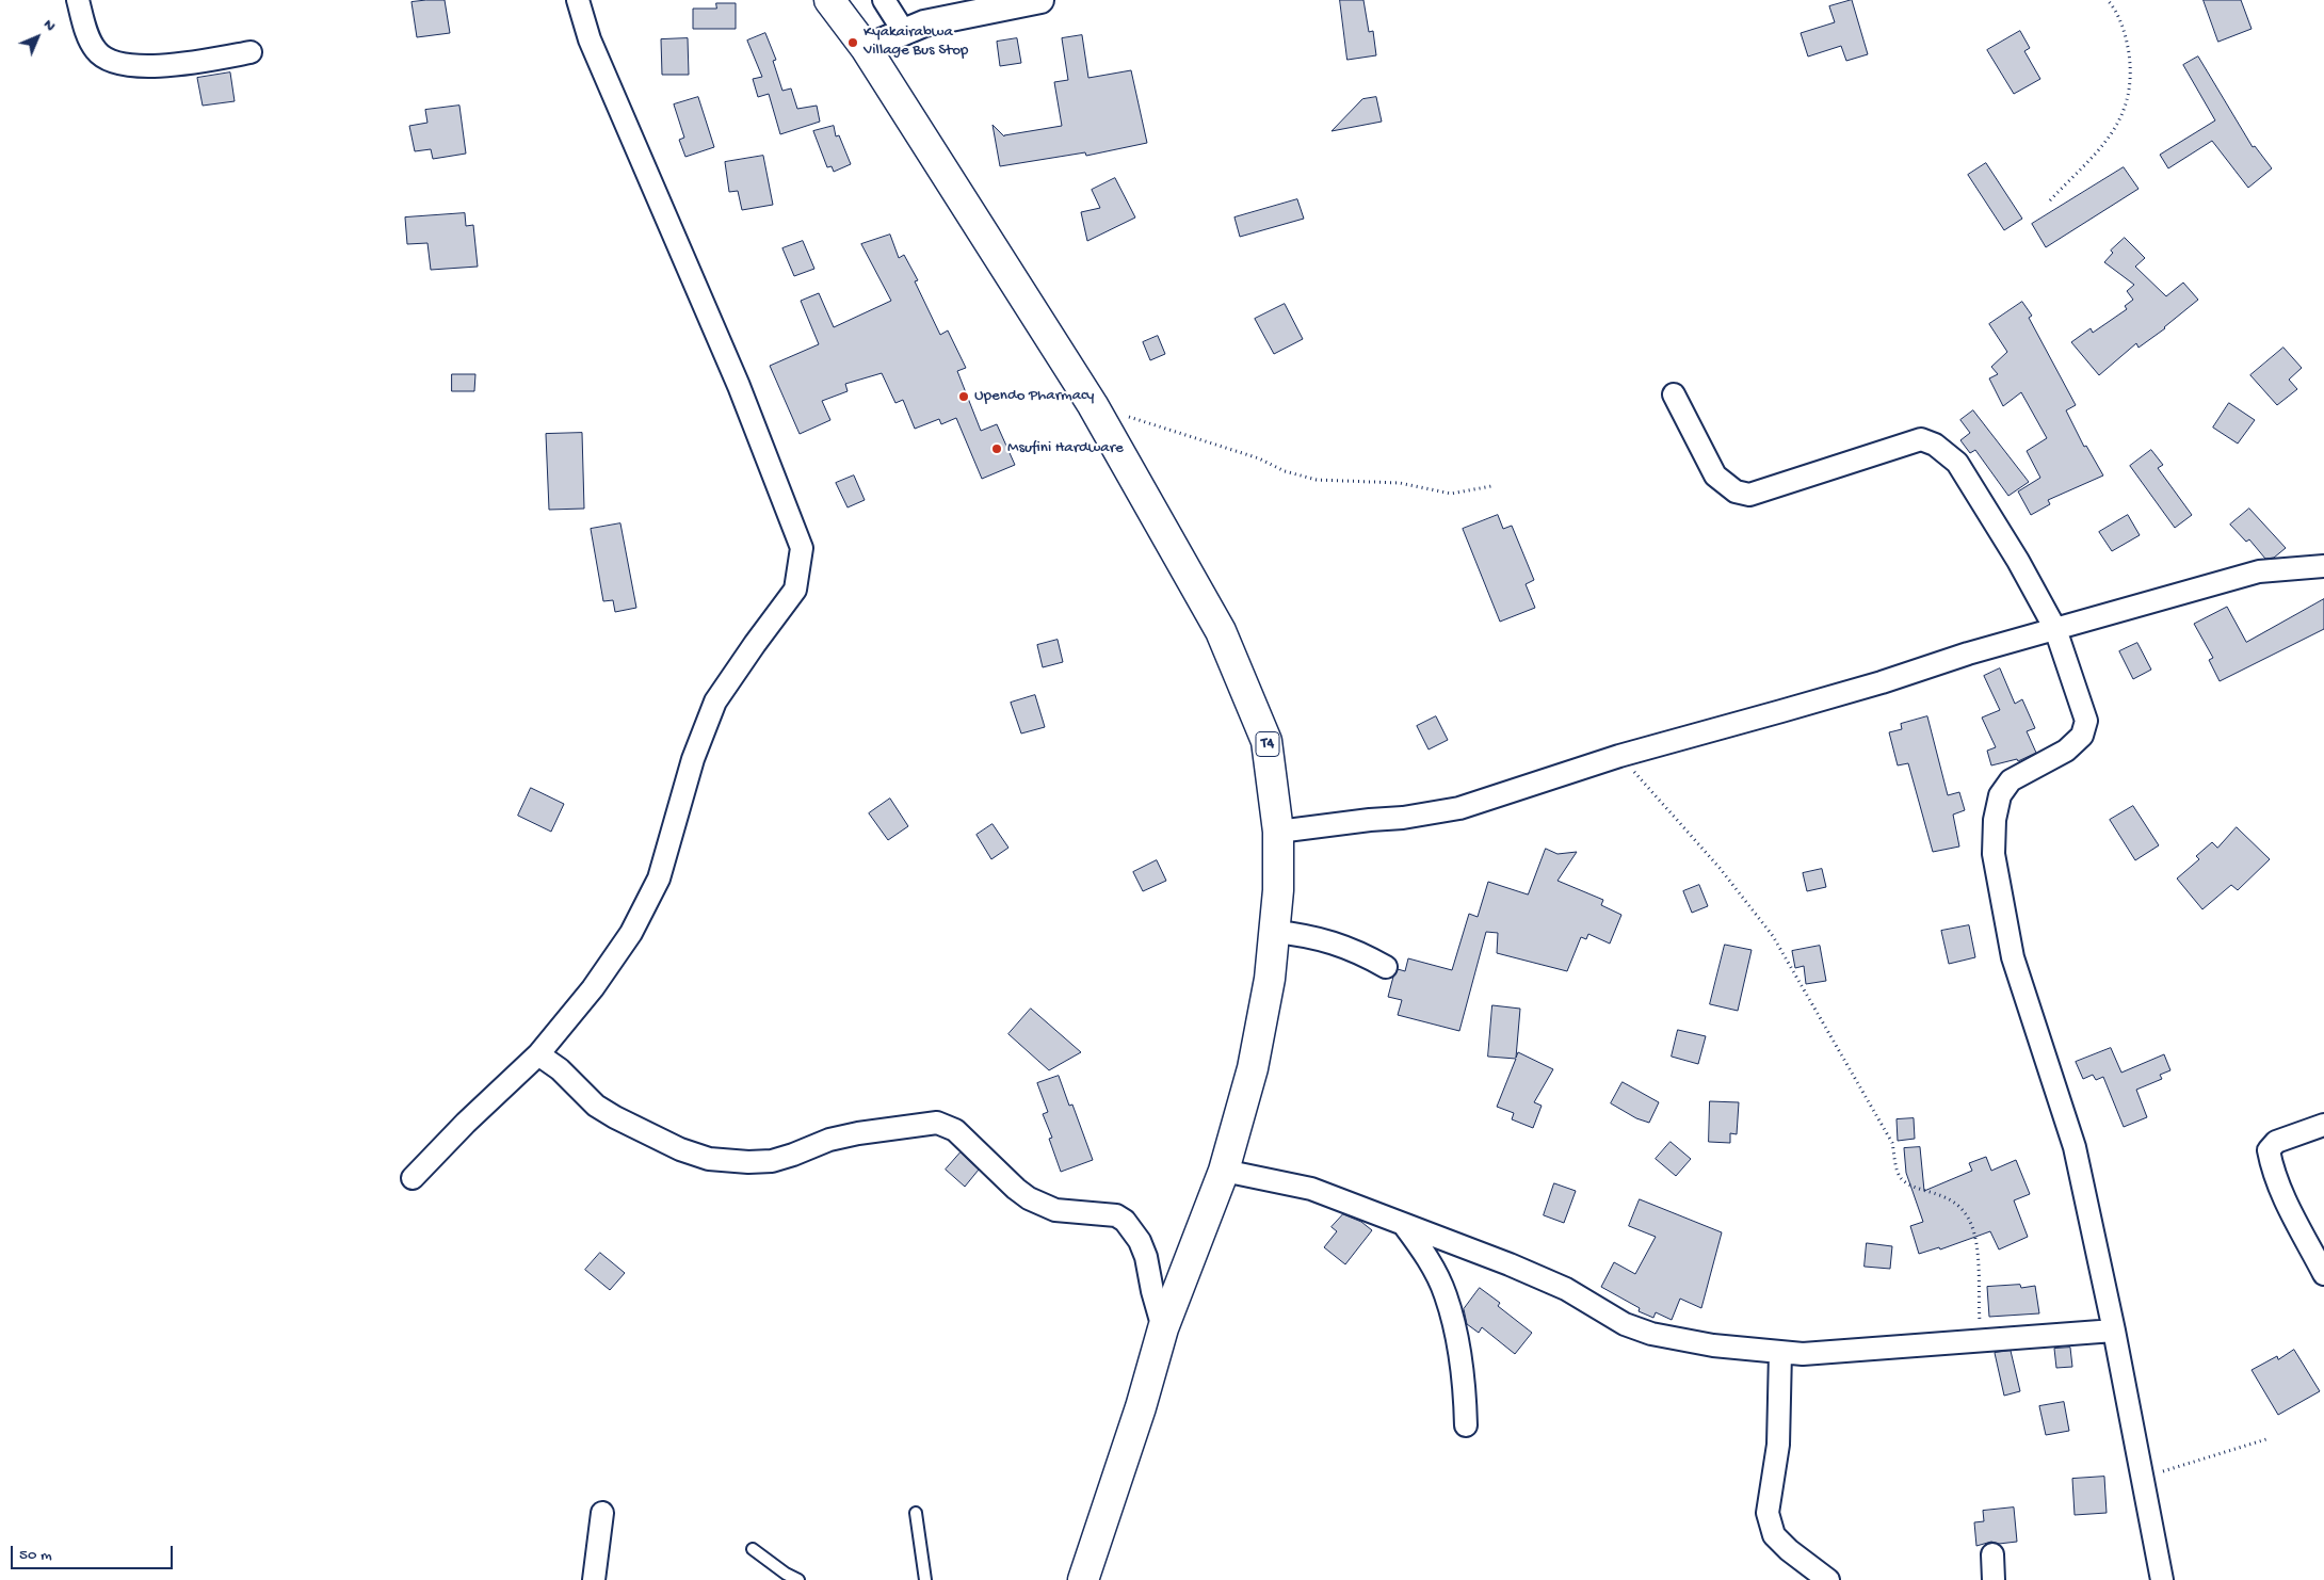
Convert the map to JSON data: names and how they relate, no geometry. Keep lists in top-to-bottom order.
{
  "streets": {
    "highway": ["T4"]
  },
  "places": ["Kyakairabwa Village Bus Stop", "Upendo Pharmacy", "Msufini Hardware"],
  "scale_bar": "50 m",
  "north": "top right"
}
